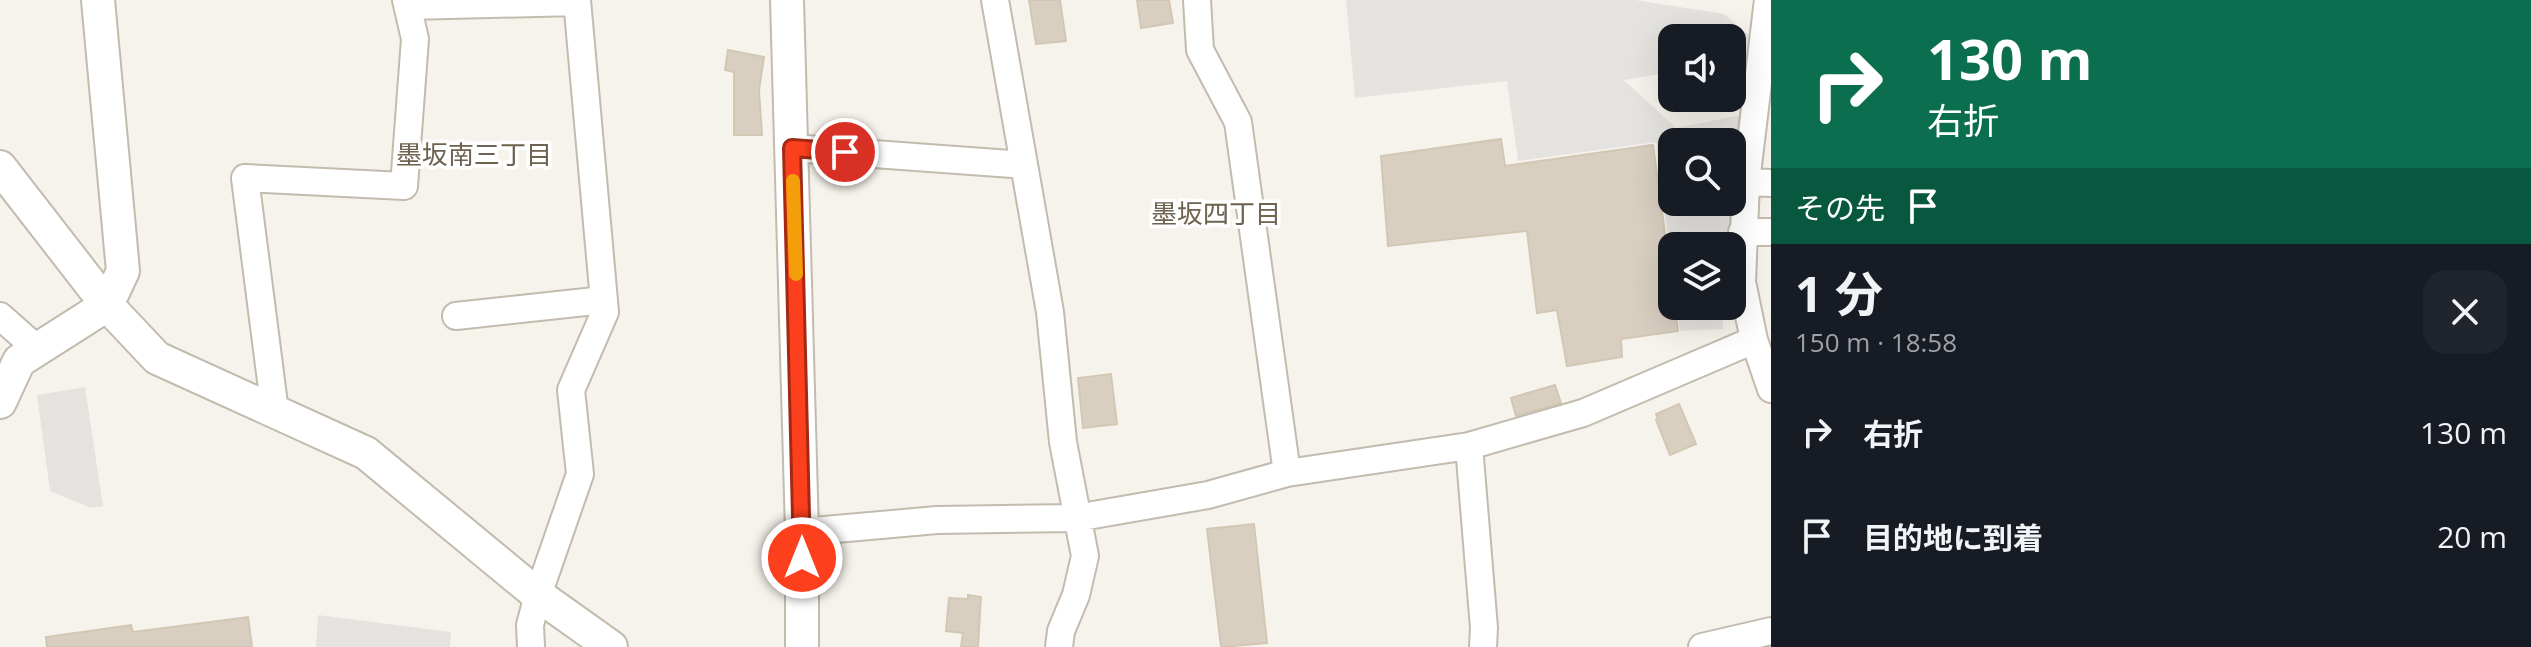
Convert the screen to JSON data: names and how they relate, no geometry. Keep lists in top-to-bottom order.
{
  "districts": ["墨坂南三丁目", "墨坂四丁目"],
  "page": {
    "turn": ["130 m", "右折"],
    "then": "その先",
    "heading": ["1 分", "150 m · 18:58"],
    "list": [
      {
        "name": "右折",
        "value": "130 m"
      },
      {
        "name": "目的地に到着",
        "value": "20 m"
      }
    ]
  }
}
